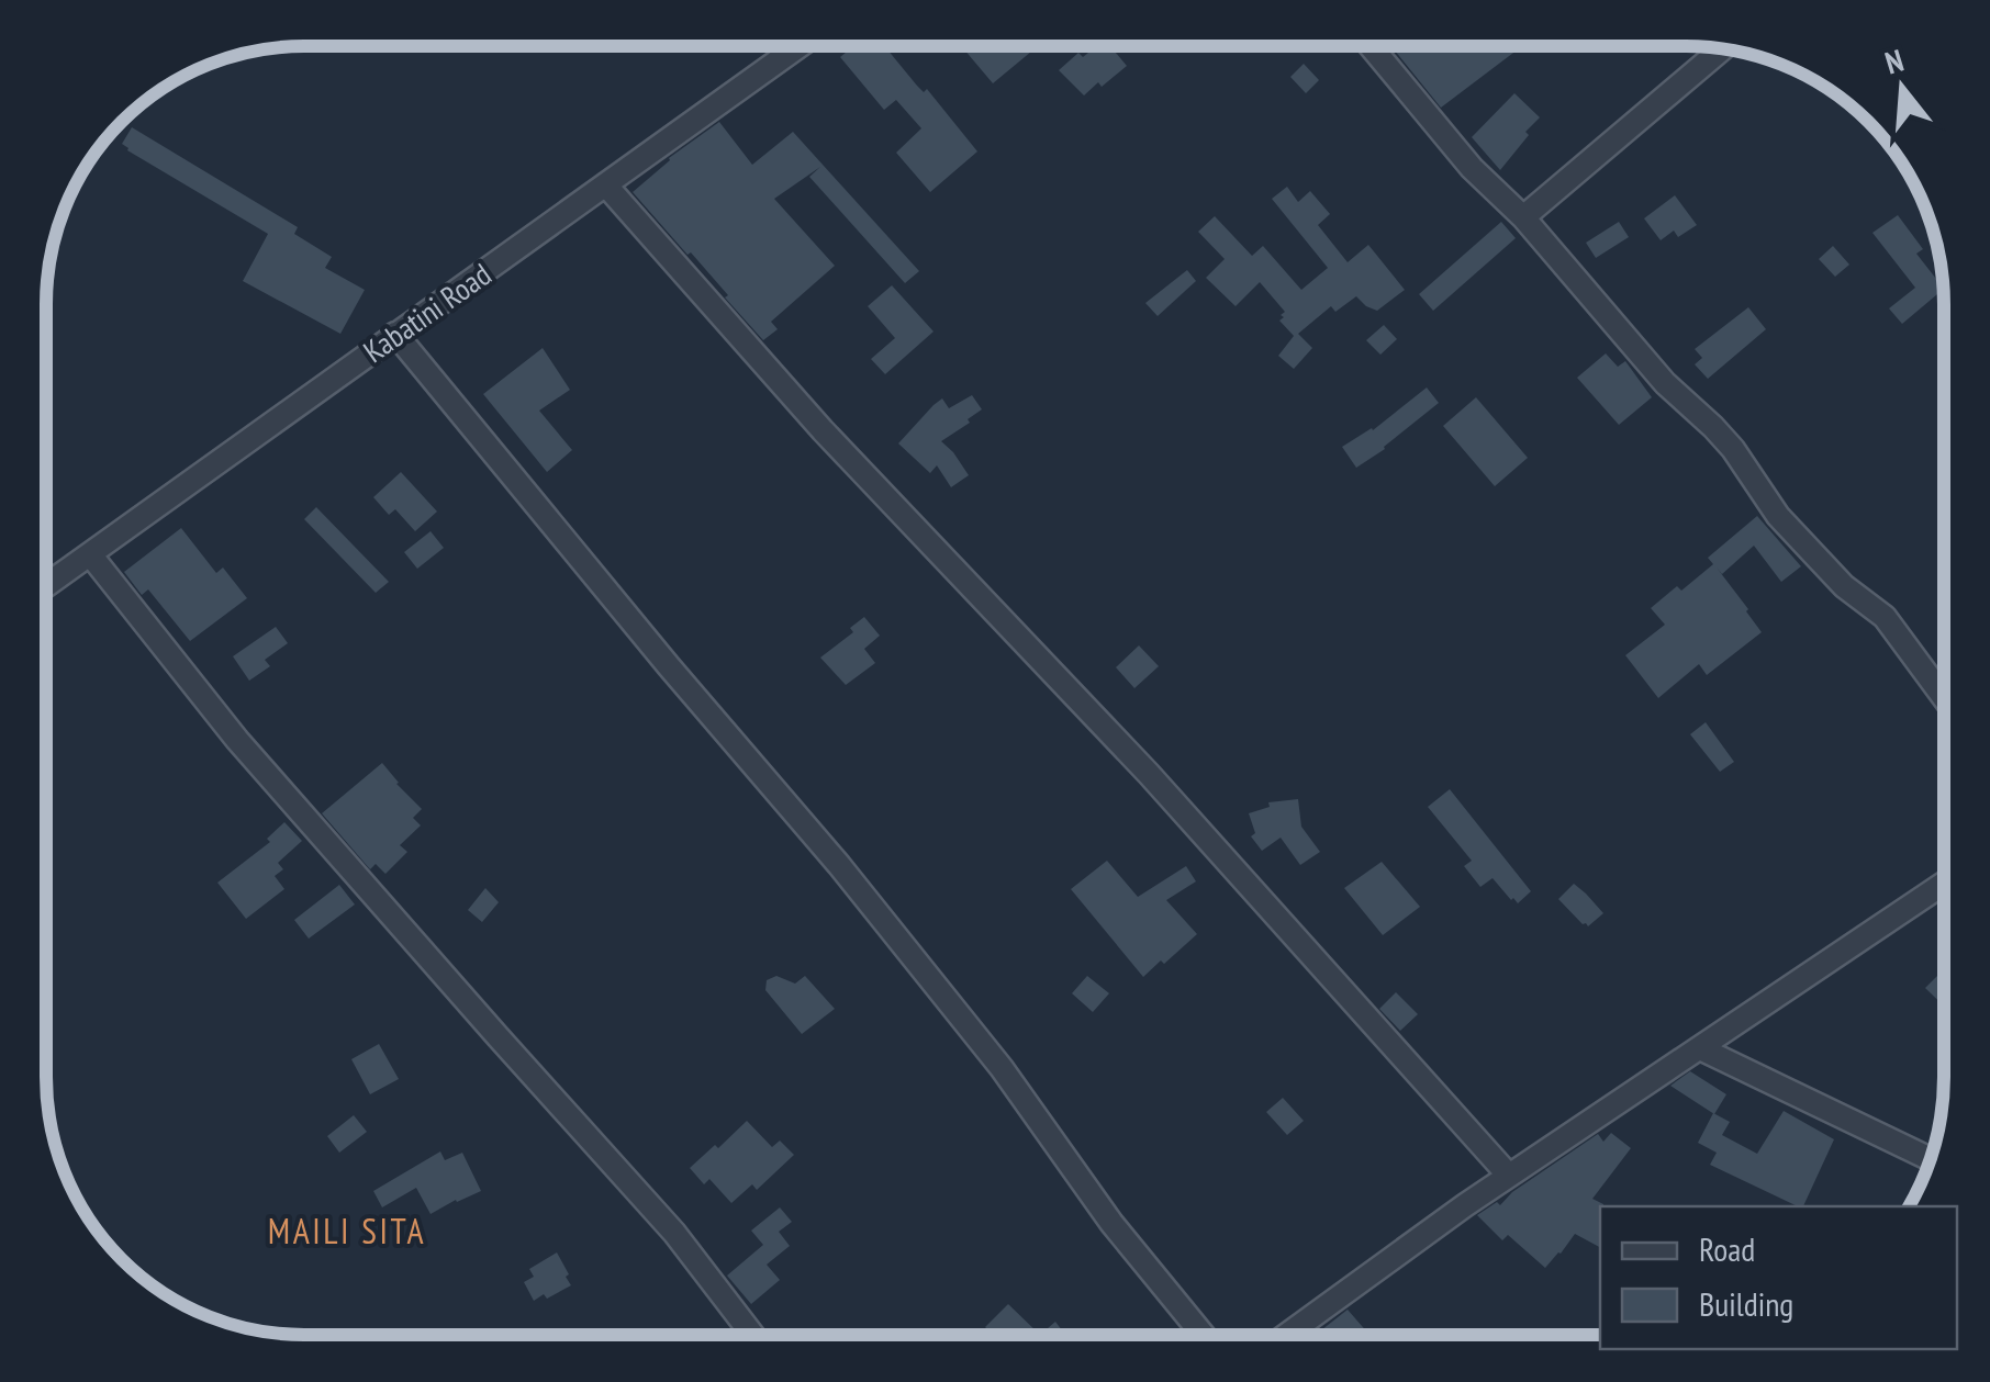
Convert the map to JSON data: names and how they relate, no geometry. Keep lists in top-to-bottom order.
{
  "streets": {
    "street": ["Kabatini Road"]
  },
  "districts": ["MAILI SITA"],
  "legend": ["Road", "Building"],
  "north": "top"
}
